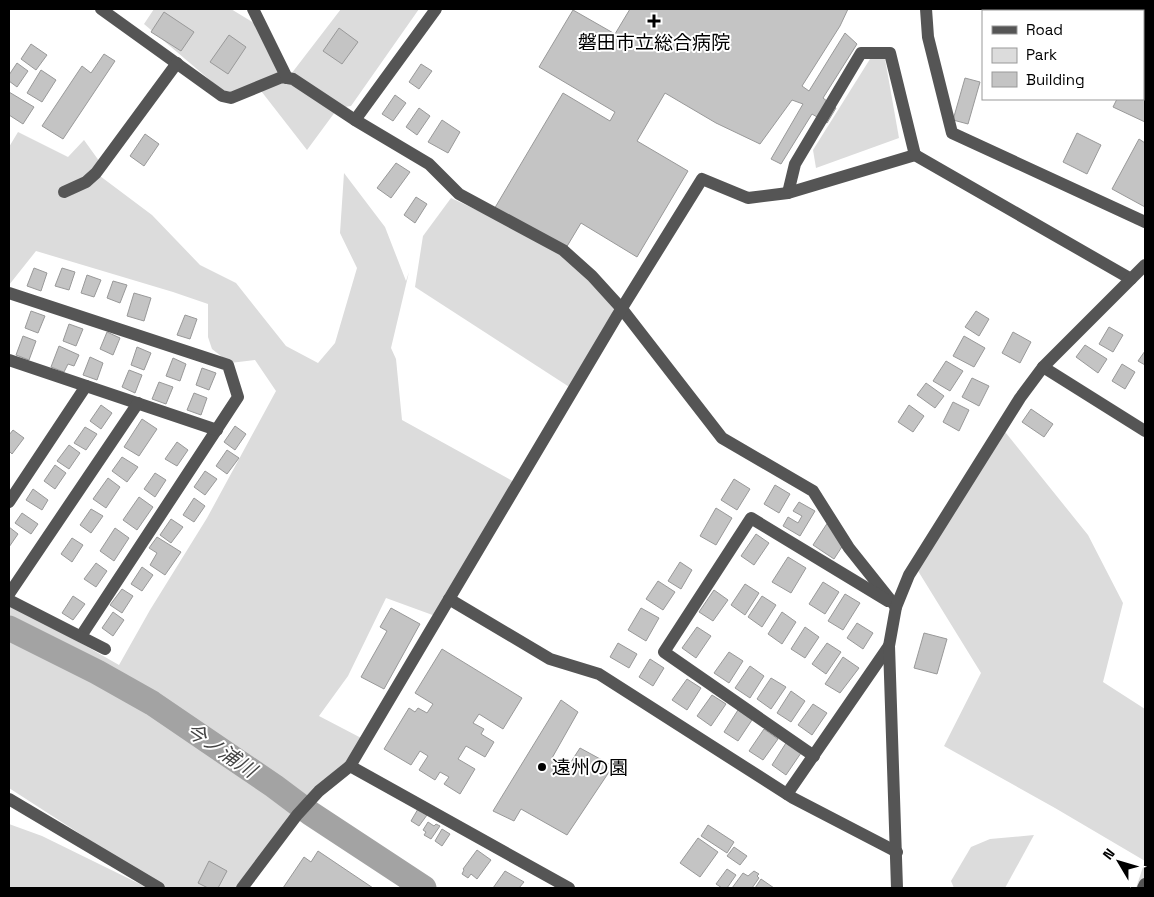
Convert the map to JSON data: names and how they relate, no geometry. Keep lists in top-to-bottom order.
{
  "water": ["今ノ浦川"],
  "places": {
    "health": ["磐田市立総合病院"],
    "other": ["遠州の園"]
  },
  "legend": ["Road", "Park", "Building"],
  "north": "top left"
}
